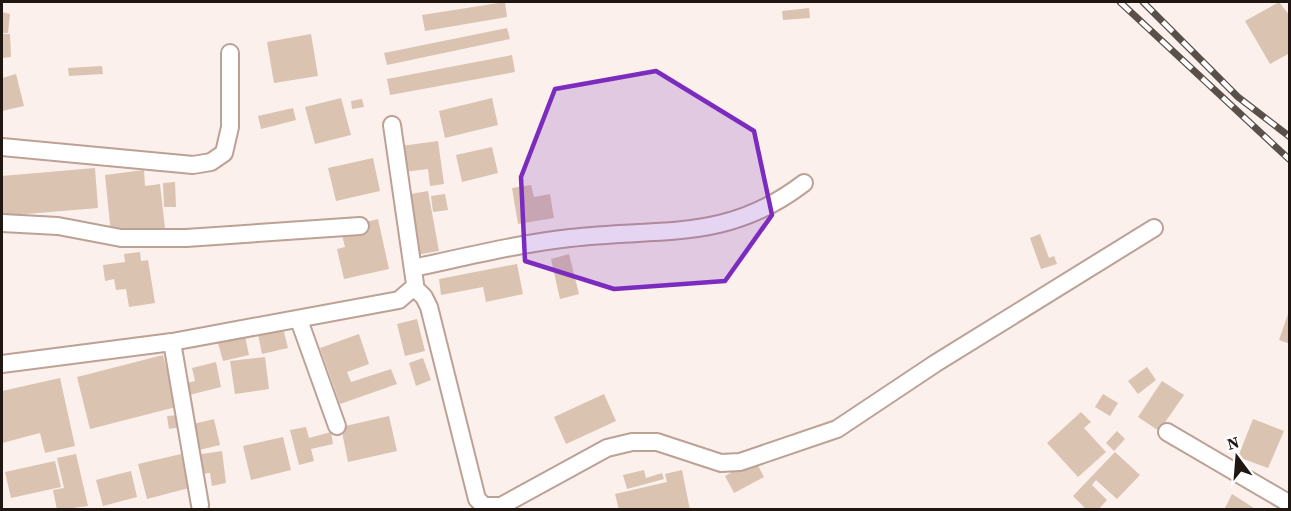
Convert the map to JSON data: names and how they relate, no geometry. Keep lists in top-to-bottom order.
{
  "north": "top"
}
